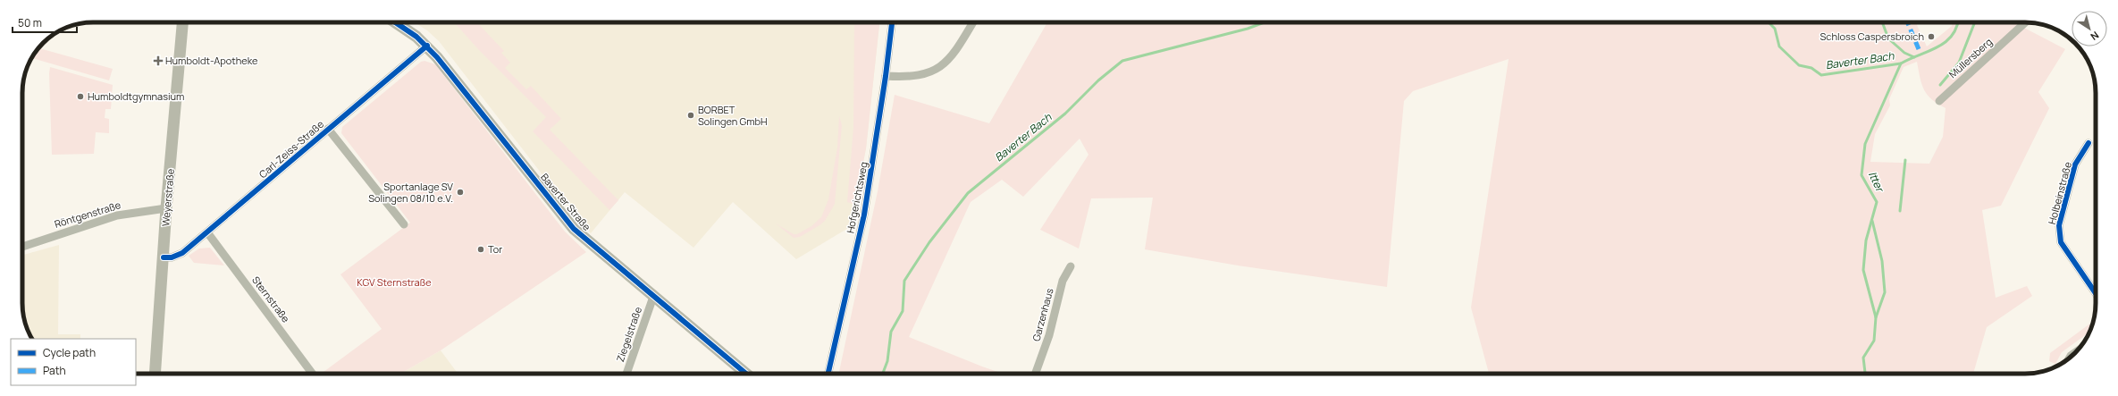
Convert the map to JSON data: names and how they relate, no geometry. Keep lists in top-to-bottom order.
{
  "streets": {
    "main road": ["Weyerstraße", "Baverter Straße"],
    "street": [
      "Müllersberg",
      "Carl-Zeiss-Straße",
      "Holbeinstraße",
      "Hofgerichtsweg",
      "Röntgenstraße",
      "Sternstraße",
      "Garzenhaus",
      "Ziegelstraße"
    ]
  },
  "crossings": [
    ["Carl-Zeiss-Straße", "Weyerstraße"],
    ["Carl-Zeiss-Straße", "Baverter Straße"],
    ["Carl-Zeiss-Straße", "Sternstraße"],
    ["Weyerstraße", "Röntgenstraße"],
    ["Baverter Straße", "Ziegelstraße"]
  ],
  "water": ["Baverter Bach", "Itter"],
  "parks": ["KGV Sternstraße"],
  "places": {
    "other": [
      "Schloss Caspersbroich",
      "Humboldtgymnasium",
      "BORBET Solingen GmbH",
      "Sportanlage SV Solingen 08/10 e.V.",
      "Tor"
    ],
    "health": ["Humboldt-Apotheke"]
  },
  "legend": ["Cycle path", "Path"],
  "scale_bar": "50 m",
  "north": "bottom right"
}
